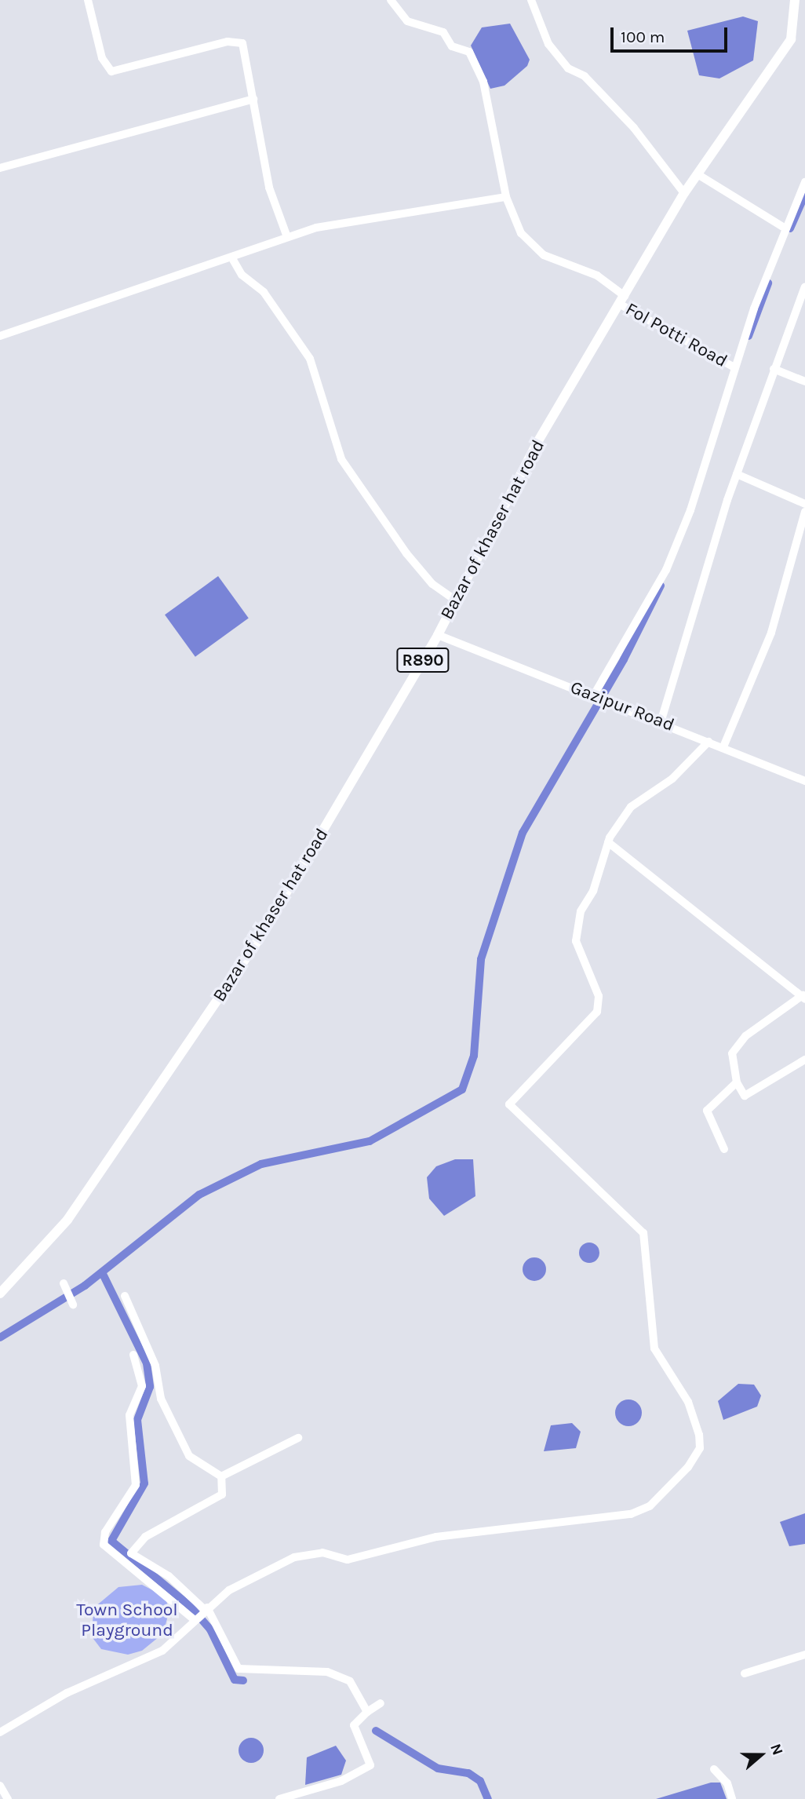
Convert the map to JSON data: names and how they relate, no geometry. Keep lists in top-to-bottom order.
{
  "streets": {
    "main road": ["Bazar of khaser hat road", "R890"],
    "street": ["Fol Potti Road", "Gazipur Road"]
  },
  "crossings": [
    ["Fol Potti Road", "Bazar of khaser hat road"],
    ["Bazar of khaser hat road", "Gazipur Road"]
  ],
  "parks": ["Town School Playground"],
  "scale_bar": "100 m",
  "north": "right"
}
